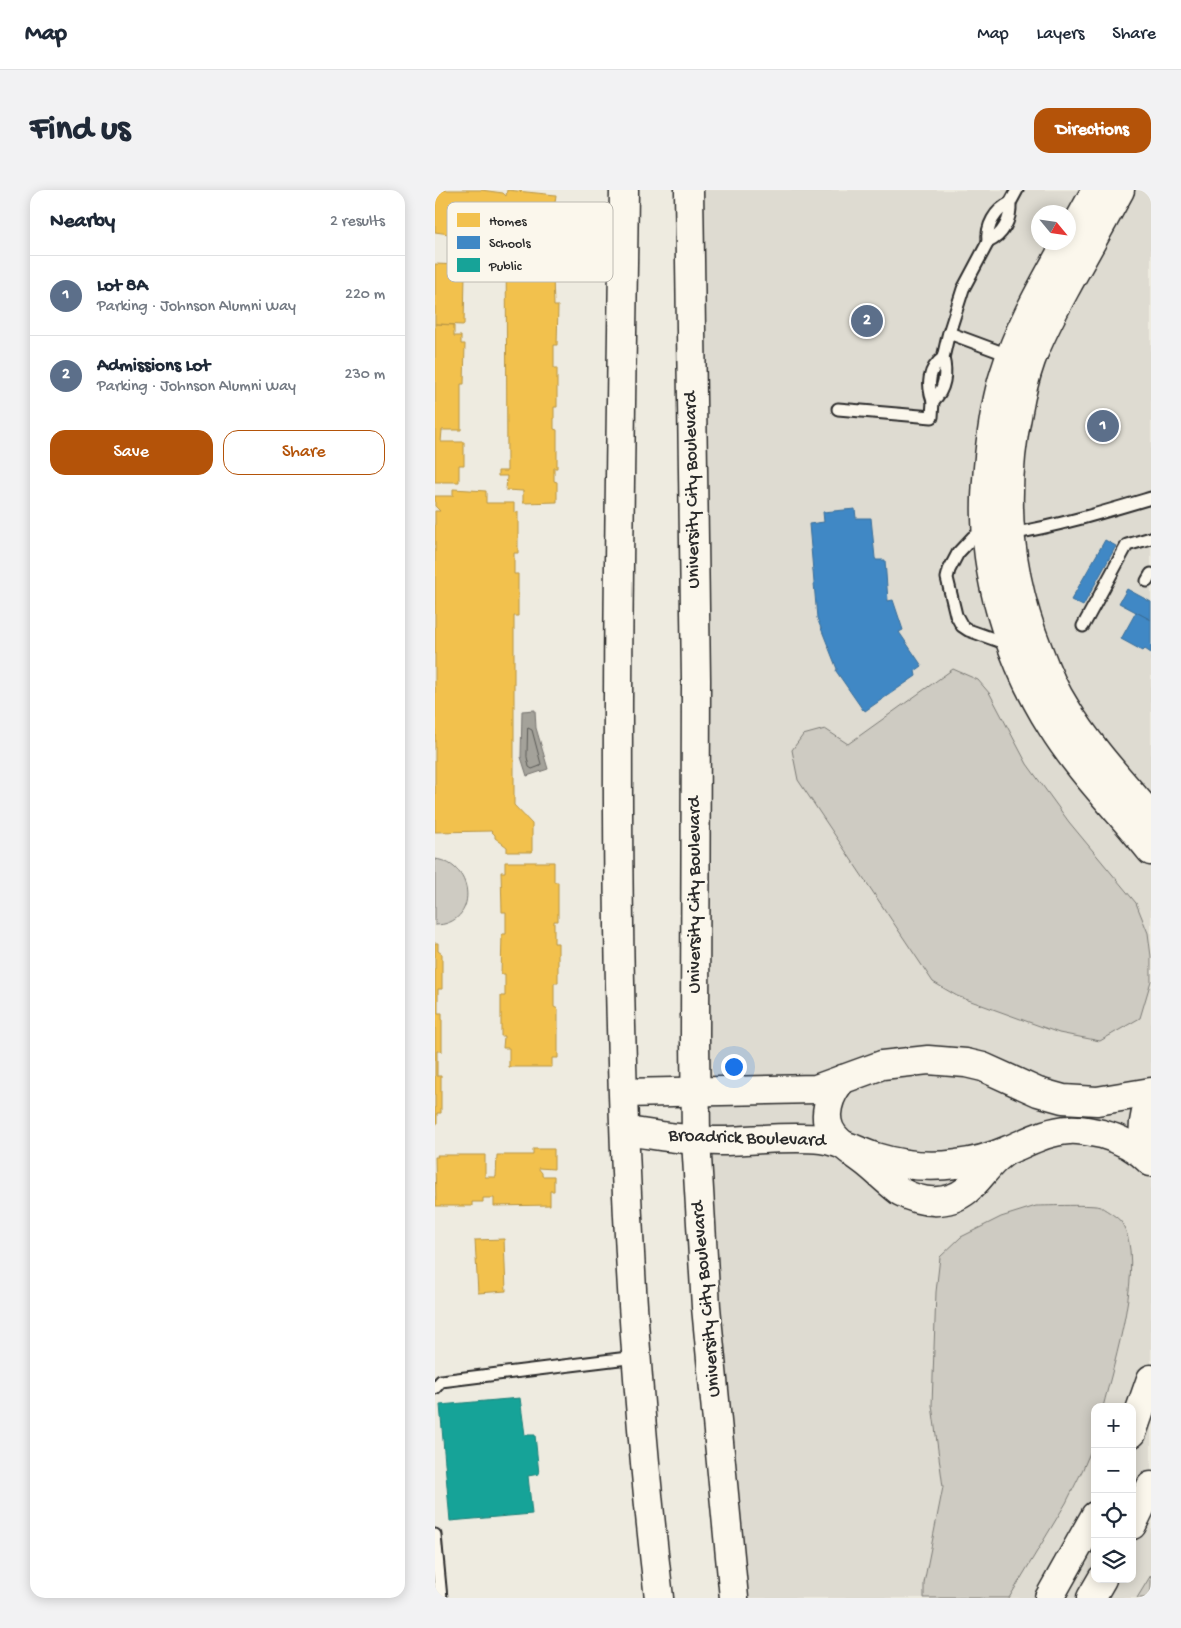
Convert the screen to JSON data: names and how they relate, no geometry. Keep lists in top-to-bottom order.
{
  "streets": {
    "street": ["University City Boulevard", "Broadrick Boulevard"]
  },
  "crossings": [
    ["University City Boulevard", "Broadrick Boulevard"]
  ],
  "legend": ["Homes", "Schools", "Public"],
  "north": "bottom right",
  "page": {
    "header": "Map",
    "nav": ["Map", "Layers", "Share"],
    "buttons": [
      "Directions",
      ["Save", "Share"]
    ],
    "title": "Find us",
    "heading": ["Nearby", "2 results"],
    "list": [
      {
        "mark": "1",
        "name": "Lot 8A",
        "note": "Parking · Johnson Alumni Way",
        "value": "220 m"
      },
      {
        "mark": "2",
        "name": "Admissions Lot",
        "note": "Parking · Johnson Alumni Way",
        "value": "230 m"
      }
    ],
    "pins": ["2", "1"],
    "map_buttons": ["+", "−"]
  }
}
